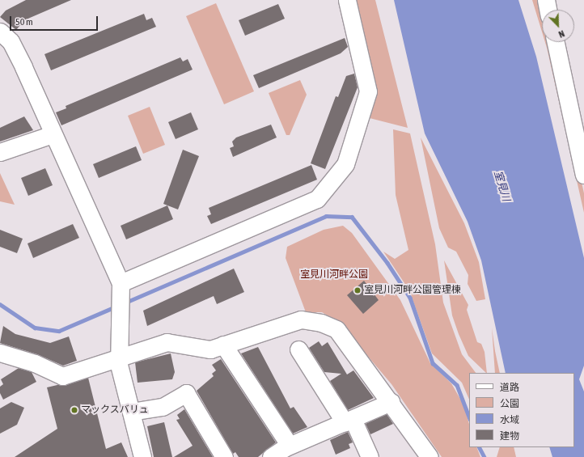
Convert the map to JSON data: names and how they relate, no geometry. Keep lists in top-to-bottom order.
{
  "water": ["室見川"],
  "parks": ["室見川河畔公園"],
  "places": ["室見川河畔公園管理棟", "マックスバリュ"],
  "legend": [
    "道路",
    "公園",
    "水域",
    "建物"
  ],
  "scale_bar": "50 m",
  "north": "bottom right"
}
